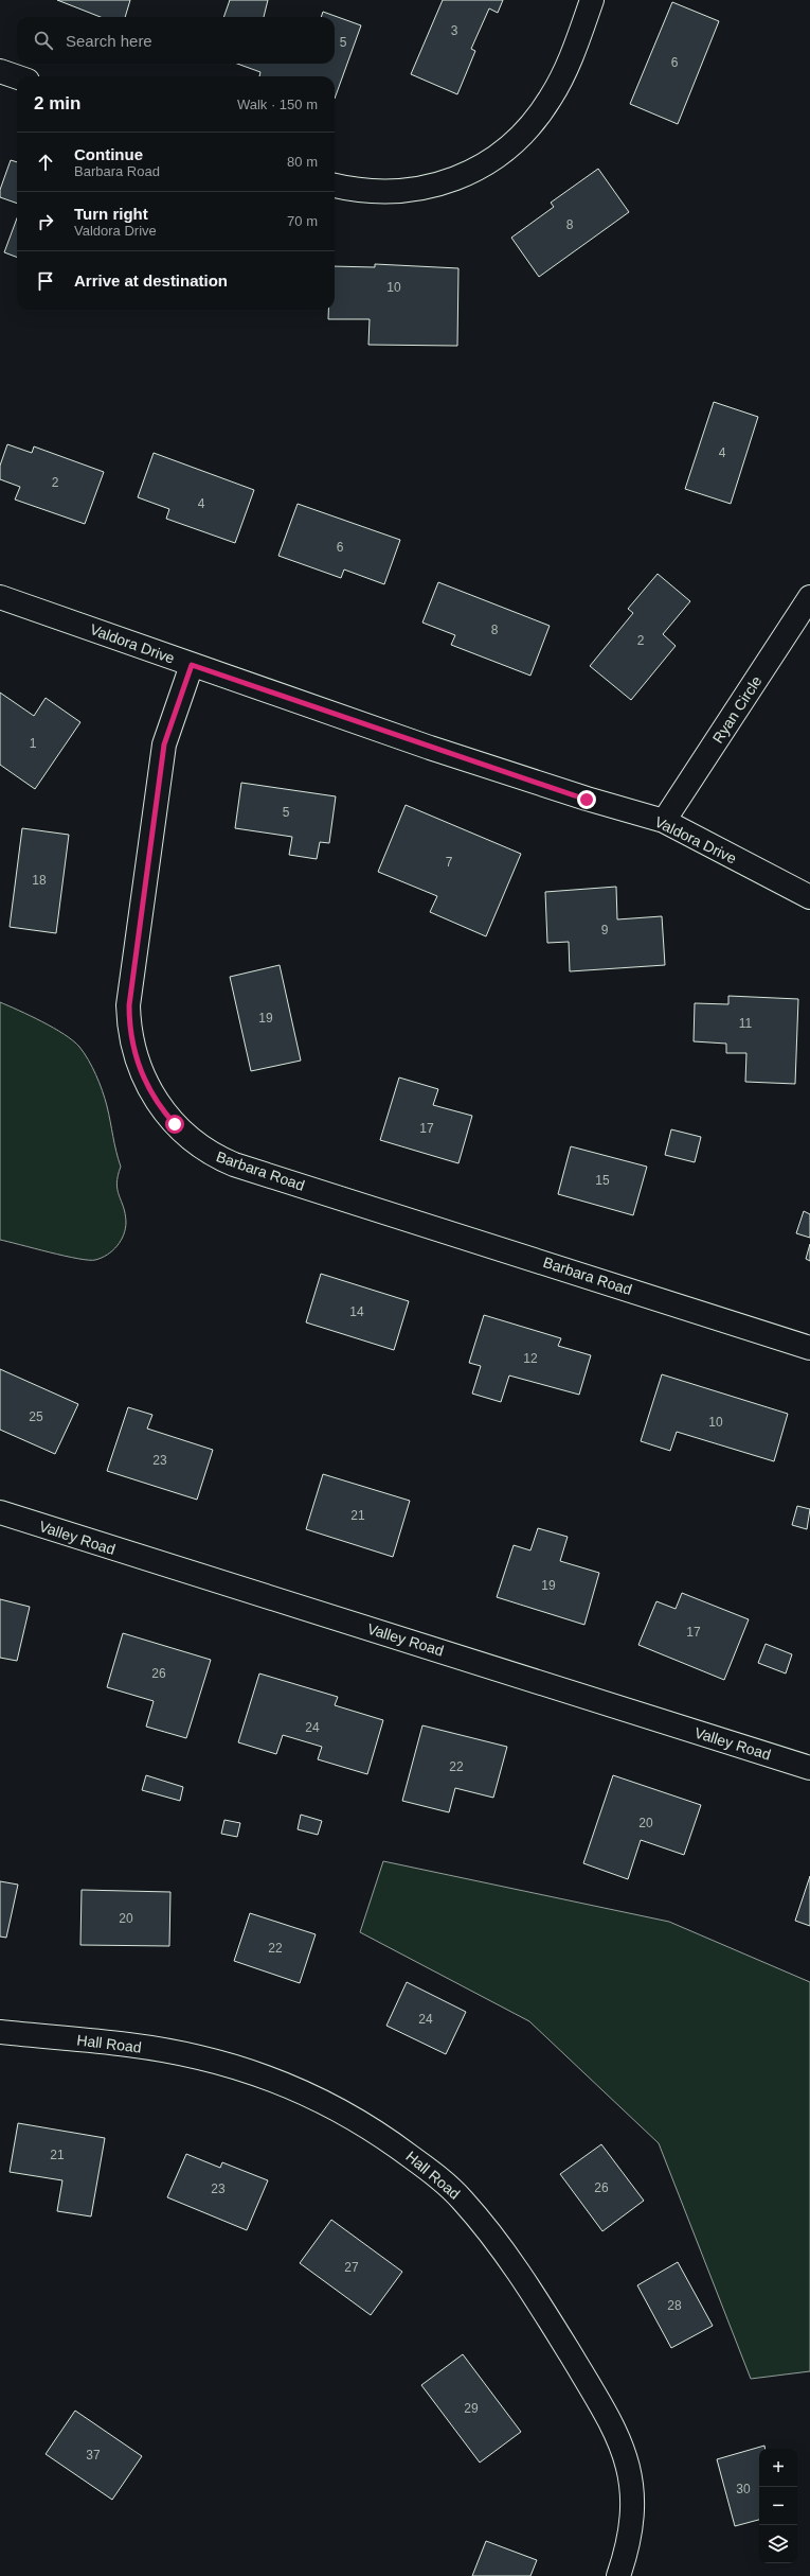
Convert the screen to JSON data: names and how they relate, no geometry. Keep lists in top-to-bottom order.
{
  "streets": {
    "street": [
      "Valdora Drive",
      "Ryan Circle",
      "Barbara Road",
      "Valley Road",
      "Hall Road"
    ]
  },
  "crossings": [
    ["Valdora Drive", "Ryan Circle"],
    ["Valdora Drive", "Barbara Road"]
  ],
  "house_numbers": [
    "3",
    "5",
    "6",
    "8",
    "10",
    "4",
    "2",
    "4",
    "6",
    "8",
    "2",
    "1",
    "5",
    "7",
    "18",
    "9",
    "19",
    "11",
    "17",
    "15",
    "14",
    "12",
    "25",
    "10",
    "23",
    "21",
    "19",
    "17",
    "26",
    "24",
    "22",
    "20",
    "20",
    "22",
    "24",
    "21",
    "26",
    "23",
    "27",
    "28",
    "29",
    "37",
    "30"
  ],
  "page": {
    "search": "Search here",
    "heading": ["2 min", "Walk · 150 m"],
    "list": [
      ["Continue", "Barbara Road", "80 m"],
      ["Turn right", "Valdora Drive", "70 m"],
      "Arrive at destination"
    ],
    "map_buttons": ["+", "−"]
  }
}
